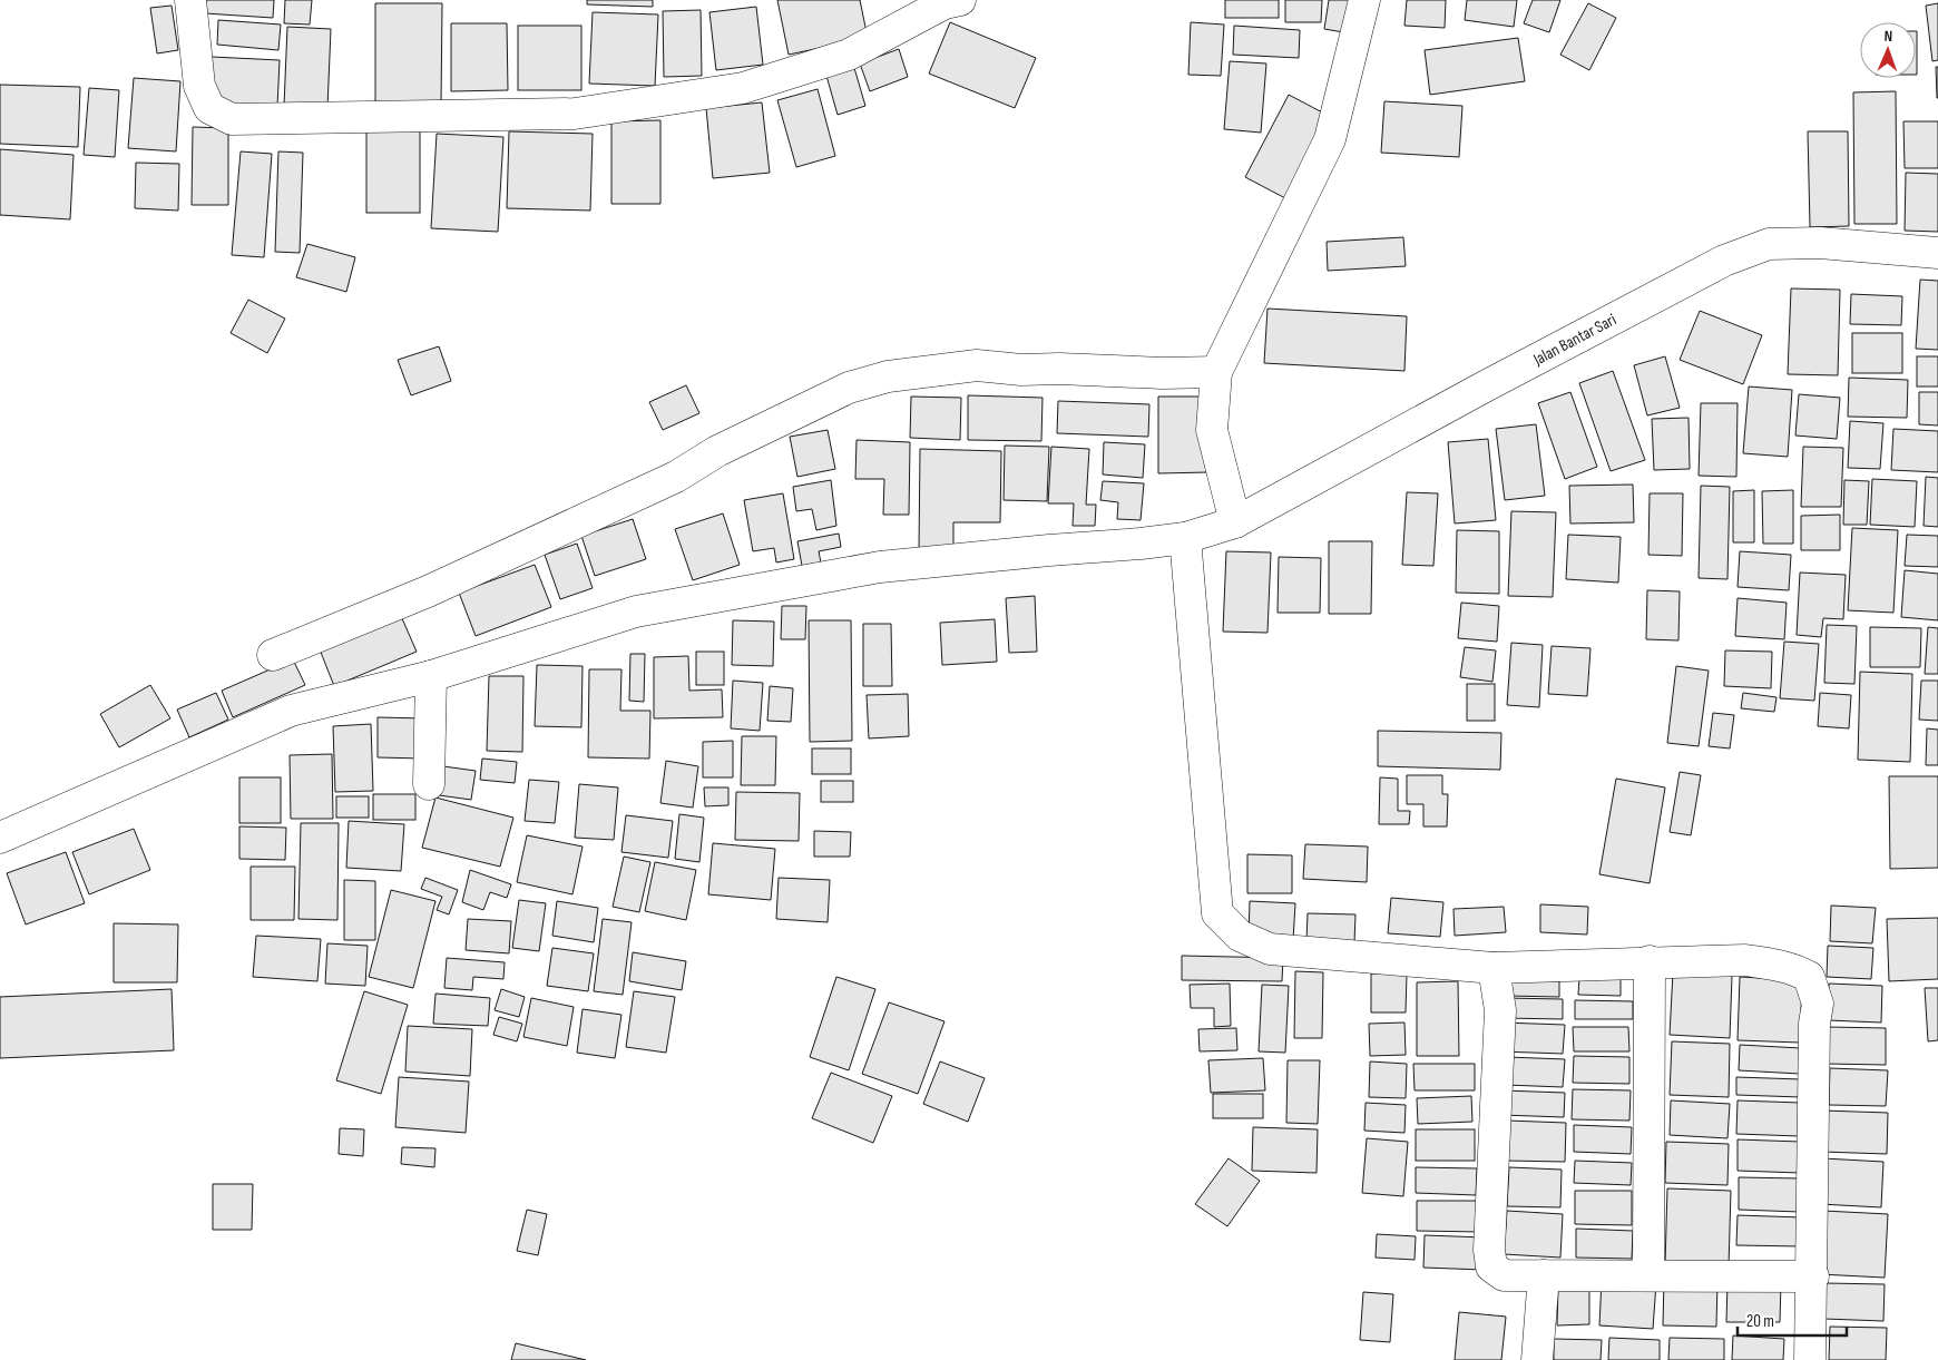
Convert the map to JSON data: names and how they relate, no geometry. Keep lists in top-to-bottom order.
{
  "streets": {
    "street": ["Jalan Bantar Sari"]
  },
  "scale_bar": "20 m",
  "north": "top"
}
